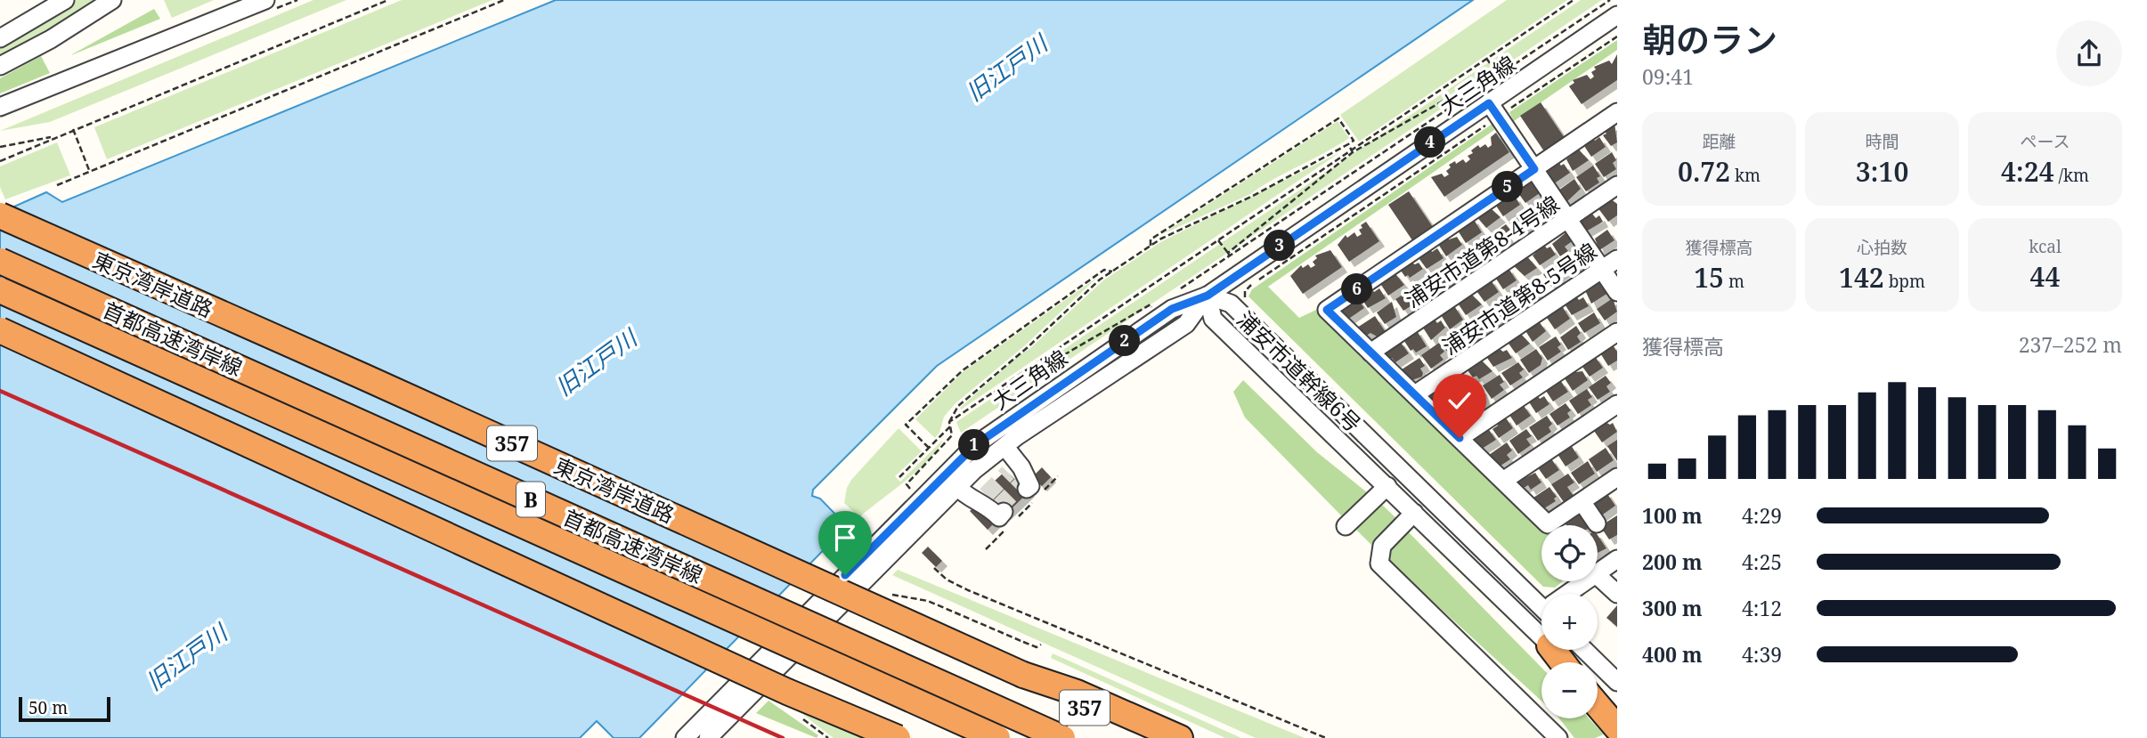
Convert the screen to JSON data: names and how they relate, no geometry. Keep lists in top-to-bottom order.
{
  "streets": {
    "highway": [
      "東京湾岸道路",
      "首都高速湾岸線",
      "357",
      "B"
    ],
    "street": [
      "大三角線",
      "浦安市道第8-4号線",
      "浦安市道第8-5号線",
      "浦安市道幹線6号"
    ]
  },
  "crossings": [
    ["大三角線", "浦安市道幹線6号"]
  ],
  "water": ["旧江戸川"],
  "scale_bar": "50 m",
  "page": {
    "heading": ["朝のラン", "09:41"],
    "stats": [
      ["距離", "0.72 km"],
      ["時間", "3:10"],
      ["ペース", "4:24 /km"],
      ["獲得標高", "15 m"],
      ["心拍数", "142 bpm"],
      ["kcal", "44"]
    ],
    "pins": [
      "4",
      "5",
      "3",
      "6",
      "2",
      "1"
    ],
    "chart": ["獲得標高", "237–252 m"],
    "list": [
      {
        "name": "100 m",
        "note": "4:29"
      },
      {
        "name": "200 m",
        "note": "4:25"
      },
      {
        "name": "300 m",
        "note": "4:12"
      },
      {
        "name": "400 m",
        "note": "4:39"
      }
    ],
    "map_buttons": ["+", "−"],
    "scale": "50 m"
  }
}
